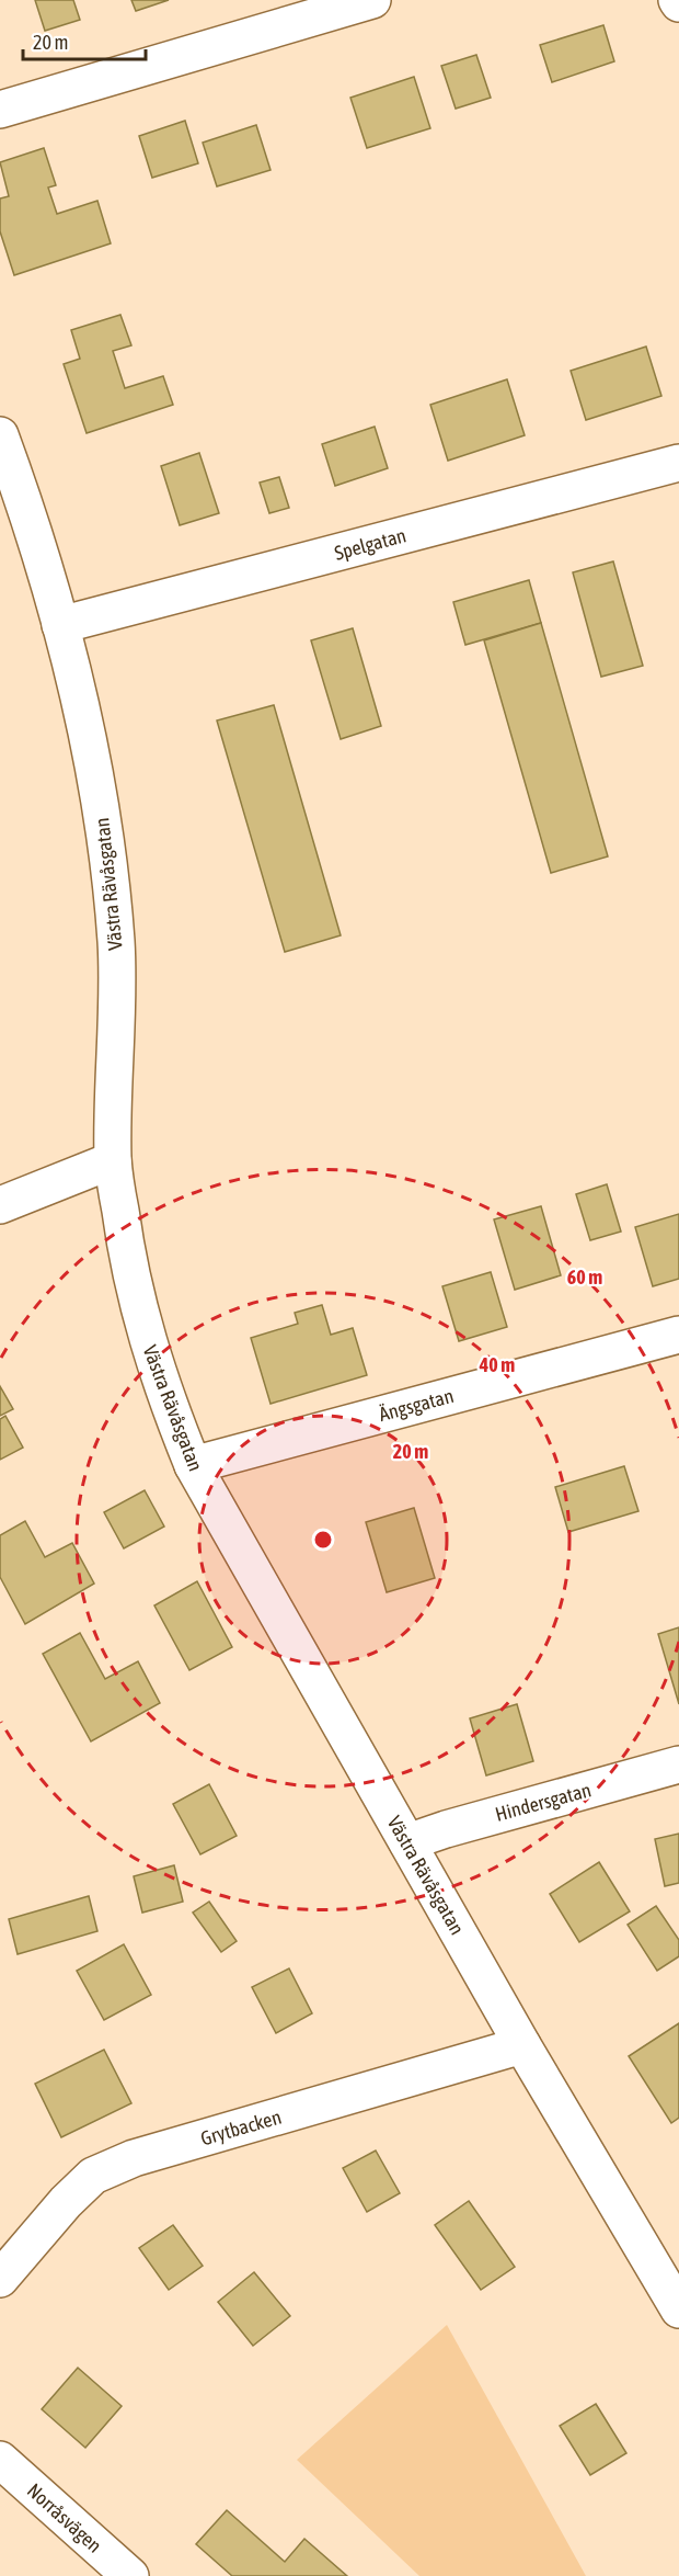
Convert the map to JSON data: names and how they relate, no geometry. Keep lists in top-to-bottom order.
{
  "streets": {
    "street": [
      "Spelgatan",
      "Västra Rävåsgatan",
      "Ängsgatan",
      "Hindersgatan",
      "Grytbacken",
      "Norråsvägen"
    ]
  },
  "crossings": [
    ["Spelgatan", "Västra Rävåsgatan"],
    ["Västra Rävåsgatan", "Ängsgatan"],
    ["Västra Rävåsgatan", "Hindersgatan"],
    ["Västra Rävåsgatan", "Grytbacken"]
  ],
  "scale_bar": "20 m",
  "rings": ["60 m", "40 m", "20 m"]
}
